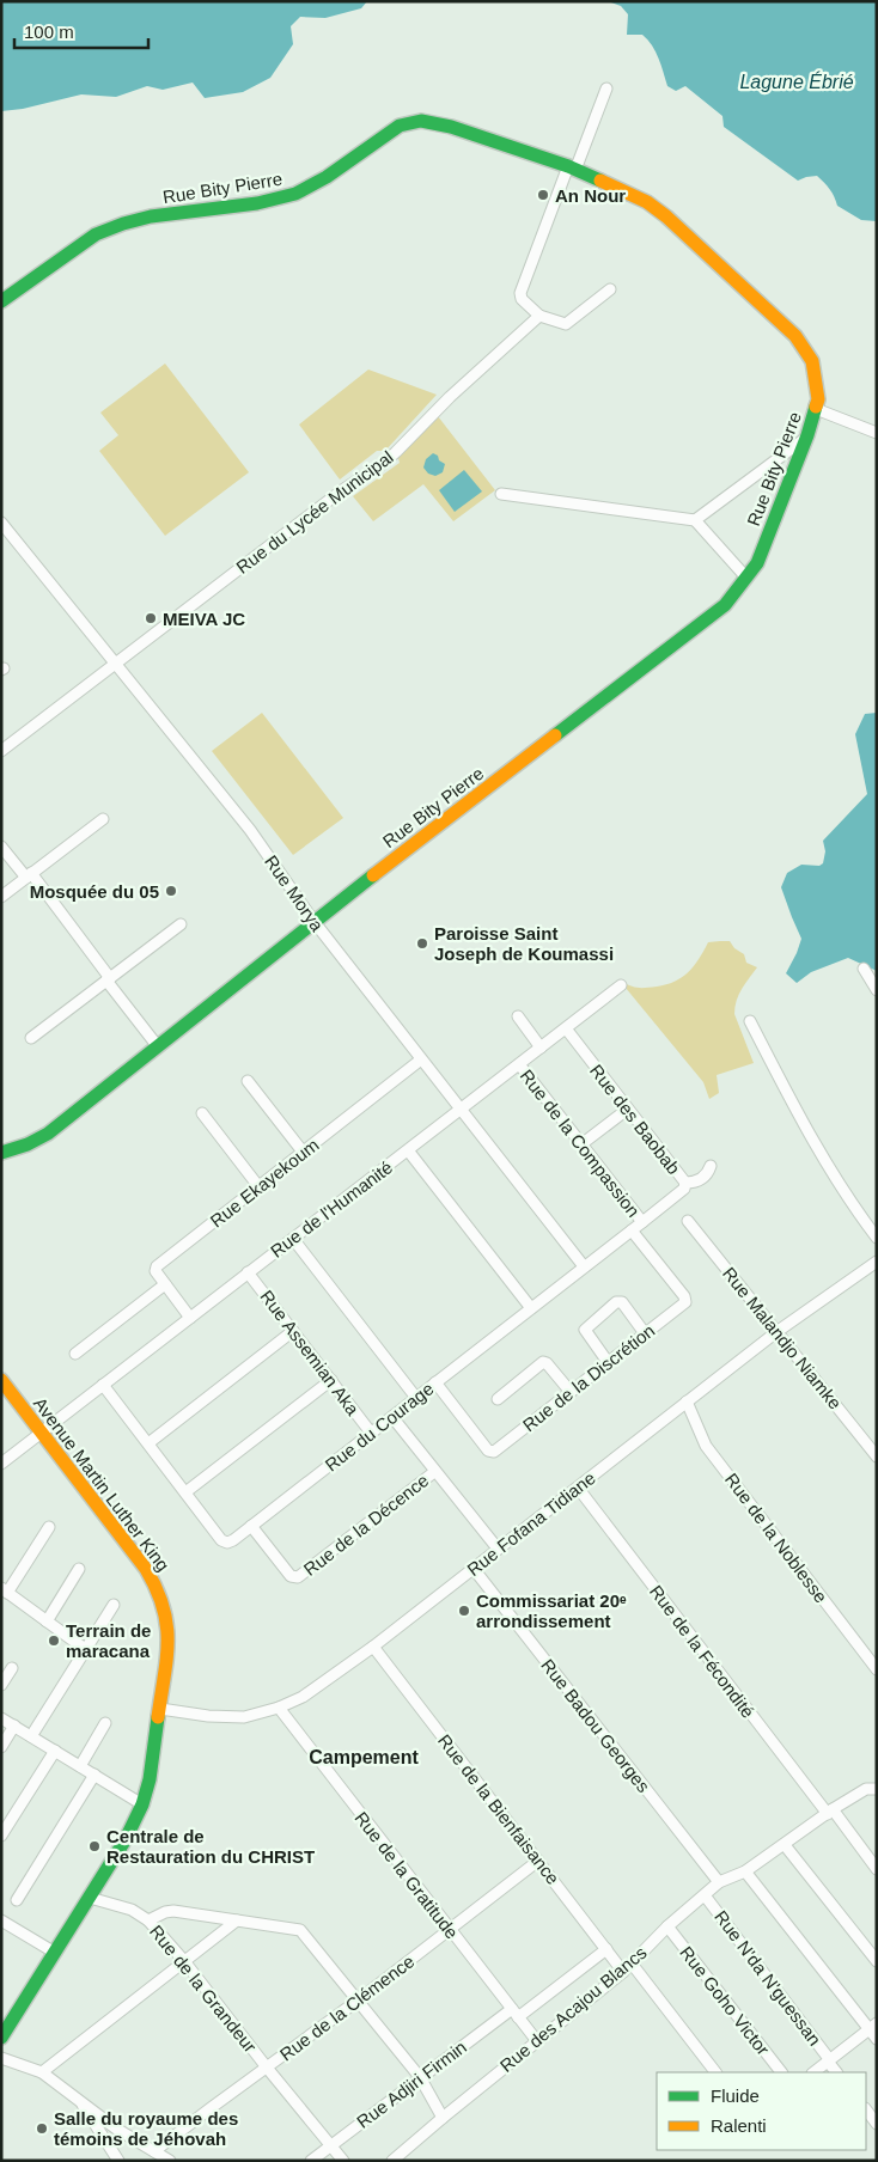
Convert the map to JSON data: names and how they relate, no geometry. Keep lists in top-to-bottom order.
{
  "streets": {
    "street": [
      "Rue Bity Pierre",
      "Rue du Lycée Municipal",
      "Rue Morya",
      "Rue des Baobab",
      "Rue de la Compassion",
      "Rue Ekayekoum",
      "Rue de l'Humanité",
      "Rue Malandjo Niamke",
      "Rue Assemian Aka",
      "Rue de la Discrétion",
      "Rue du Courage",
      "Avenue Martin Luther King",
      "Rue Fofana Tidiane",
      "Rue de la Décence",
      "Rue de la Noblesse",
      "Rue de la Fécondité",
      "Rue Badou Georges",
      "Rue de la Bienfaisance",
      "Rue de la Gratitude",
      "Rue N'da N'guessan",
      "Rue de la Grandeur",
      "Rue Goho Victor",
      "Rue de la Clémence",
      "Rue des Acajou Blancs",
      "Rue Adjiri Firmin"
    ]
  },
  "crossings": [
    ["Rue Bity Pierre", "Rue Morya"],
    ["Rue du Lycée Municipal", "Rue Morya"],
    ["Rue Morya", "Rue Ekayekoum"],
    ["Rue Morya", "Rue de l'Humanité"],
    ["Rue Morya", "Rue du Courage"],
    ["Rue des Baobab", "Rue de l'Humanité"],
    ["Rue des Baobab", "Rue du Courage"],
    ["Rue de la Compassion", "Rue de l'Humanité"],
    ["Rue de la Compassion", "Rue du Courage"],
    ["Rue de l'Humanité", "Rue Assemian Aka"],
    ["Rue de l'Humanité", "Rue du Courage"],
    ["Rue de l'Humanité", "Avenue Martin Luther King"],
    ["Rue Malandjo Niamke", "Rue Fofana Tidiane"],
    ["Rue Assemian Aka", "Rue du Courage"],
    ["Rue de la Discrétion", "Rue du Courage"],
    ["Rue du Courage", "Rue de la Décence"],
    ["Avenue Martin Luther King", "Rue Fofana Tidiane"],
    ["Avenue Martin Luther King", "Rue de la Grandeur"],
    ["Rue Fofana Tidiane", "Rue de la Noblesse"],
    ["Rue Fofana Tidiane", "Rue de la Fécondité"],
    ["Rue Fofana Tidiane", "Rue Badou Georges"],
    ["Rue Fofana Tidiane", "Rue de la Bienfaisance"],
    ["Rue Fofana Tidiane", "Rue de la Gratitude"],
    ["Rue de la Fécondité", "Rue des Acajou Blancs"],
    ["Rue Badou Georges", "Rue des Acajou Blancs"],
    ["Rue de la Bienfaisance", "Rue de la Clémence"],
    ["Rue de la Bienfaisance", "Rue des Acajou Blancs"],
    ["Rue de la Bienfaisance", "Rue Adjiri Firmin"],
    ["Rue de la Gratitude", "Rue de la Clémence"],
    ["Rue de la Gratitude", "Rue des Acajou Blancs"],
    ["Rue de la Gratitude", "Rue Adjiri Firmin"],
    ["Rue N'da N'guessan", "Rue des Acajou Blancs"],
    ["Rue de la Grandeur", "Rue de la Clémence"],
    ["Rue de la Grandeur", "Rue Adjiri Firmin"],
    ["Rue Goho Victor", "Rue des Acajou Blancs"]
  ],
  "districts": ["Campement"],
  "water": ["Lagune Ébrié"],
  "places": [
    "An Nour",
    "MEIVA JC",
    "Mosquée du 05",
    "Paroisse Saint Joseph de Koumassi",
    "Commissariat 20ᵉ arrondissement",
    "Terrain de maracana",
    "Centrale de Restauration du CHRIST",
    "Salle du royaume des témoins de Jéhovah"
  ],
  "legend": ["Fluide", "Ralenti"],
  "scale_bar": "100 m"
}
